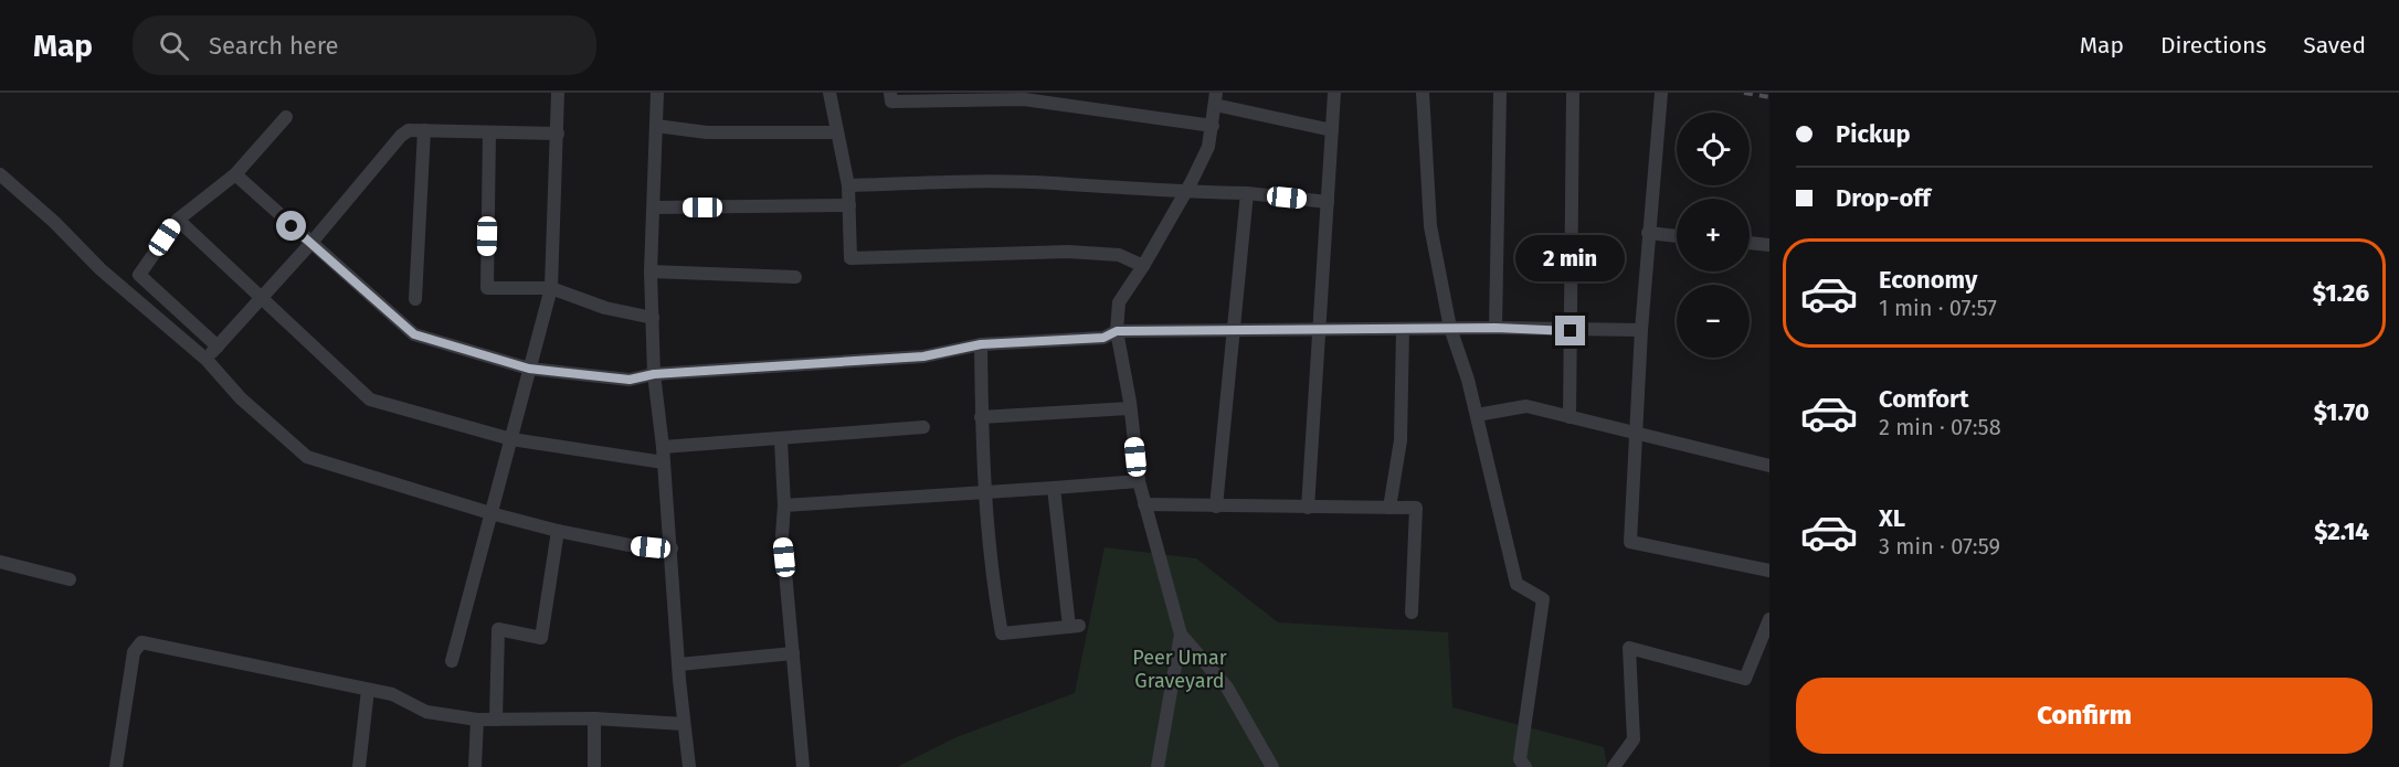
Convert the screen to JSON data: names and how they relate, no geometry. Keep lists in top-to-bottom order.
{
  "parks": ["Peer Umar Graveyard"],
  "page": {
    "header": "Map",
    "search": "Search here",
    "nav": ["Map", "Directions", "Saved"],
    "banner": ["Pickup", "Drop-off"],
    "map_buttons": ["+", "−"],
    "bubble": "2 min",
    "list": [
      {
        "name": "Economy",
        "note": "1 min · 07:57",
        "value": "$1.26"
      },
      {
        "name": "Comfort",
        "note": "2 min · 07:58",
        "value": "$1.70"
      },
      {
        "name": "XL",
        "note": "3 min · 07:59",
        "value": "$2.14"
      }
    ],
    "buttons": "Confirm"
  }
}
